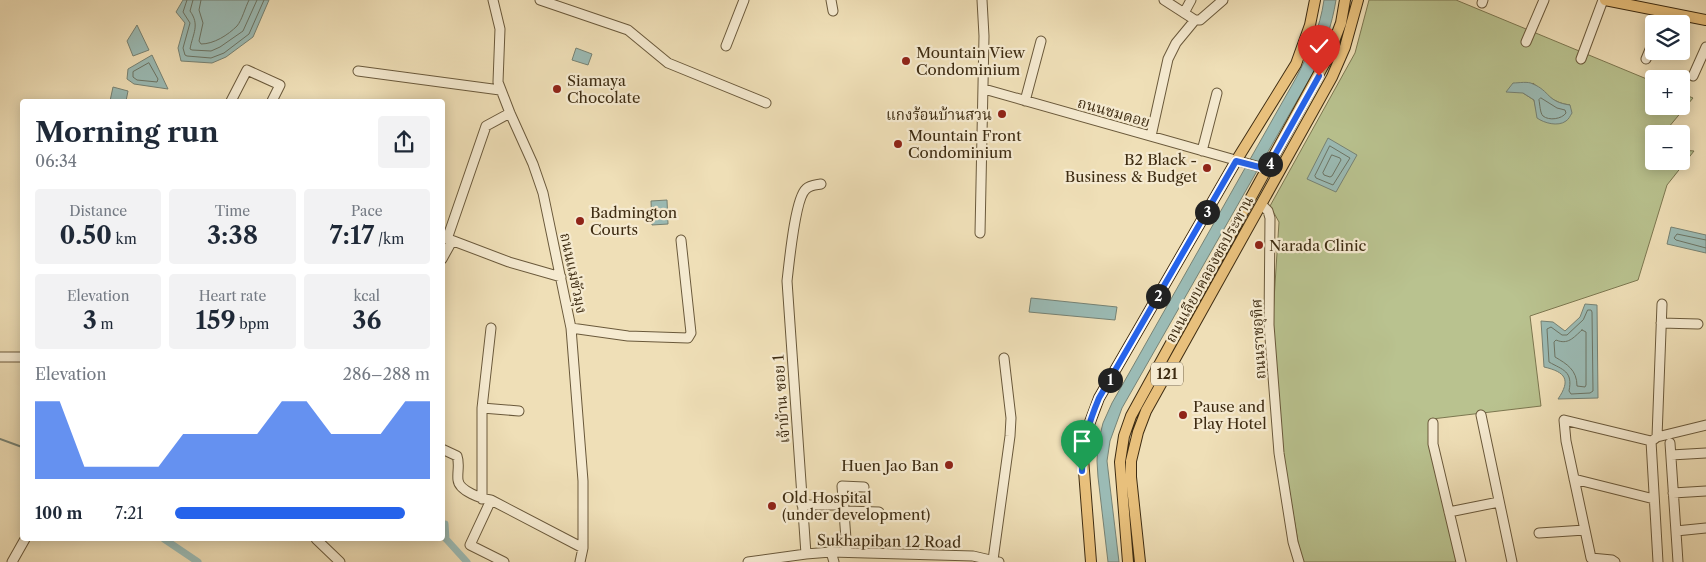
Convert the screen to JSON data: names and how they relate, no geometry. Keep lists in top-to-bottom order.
{
  "streets": {
    "main road": ["ถนนเลียบคลองชลประทาน", "121"],
    "street": [
      "ถนนชมดอย",
      "ถนนแม่ขัวมุง",
      "ถนนราชอุทิศ",
      "เจ้าบ้าน ซอย 1",
      "Sukhapiban 12 Road"
    ]
  },
  "crossings": [
    ["ถนนชมดอย", "ถนนเลียบคลองชลประทาน"],
    ["ถนนเลียบคลองชลประทาน", "ถนนราชอุทิศ"],
    ["เจ้าบ้าน ซอย 1", "Sukhapiban 12 Road"]
  ],
  "places": [
    "Mountain View Condominium",
    "Siamaya Chocolate",
    "แกงร้อนบ้านสวน",
    "Mountain Front Condominium",
    "B2 Black - Business & Budget",
    "Badmington Courts",
    "Narada Clinic",
    "Pause and Play Hotel",
    "Huen Jao Ban",
    "Old Hospital (under development)"
  ],
  "page": {
    "map_buttons": ["+", "−"],
    "heading": ["Morning run", "06:34"],
    "pins": [
      "4",
      "3",
      "2",
      "1"
    ],
    "stats": [
      ["Distance", "0.50 km"],
      ["Time", "3:38"],
      ["Pace", "7:17 /km"],
      ["Elevation", "3 m"],
      ["Heart rate", "159 bpm"],
      ["kcal", "36"]
    ],
    "chart": ["Elevation", "286–288 m"],
    "list": [
      {
        "name": "100 m",
        "note": "7:21"
      }
    ]
  }
}
